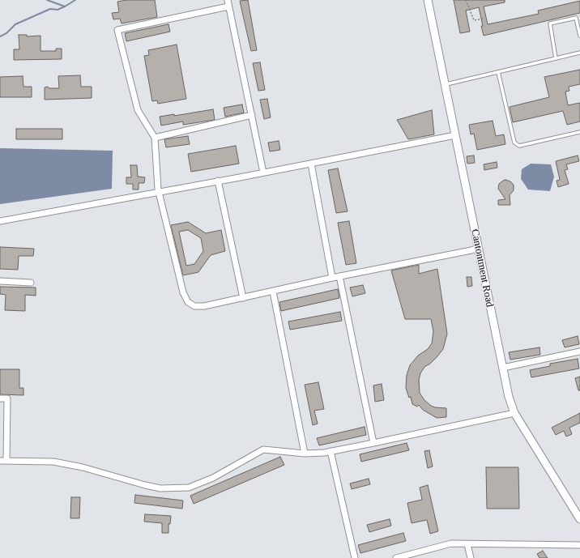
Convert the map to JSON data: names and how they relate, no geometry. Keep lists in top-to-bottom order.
{
  "streets": {
    "street": ["Cantontment Road"]
  }
}
